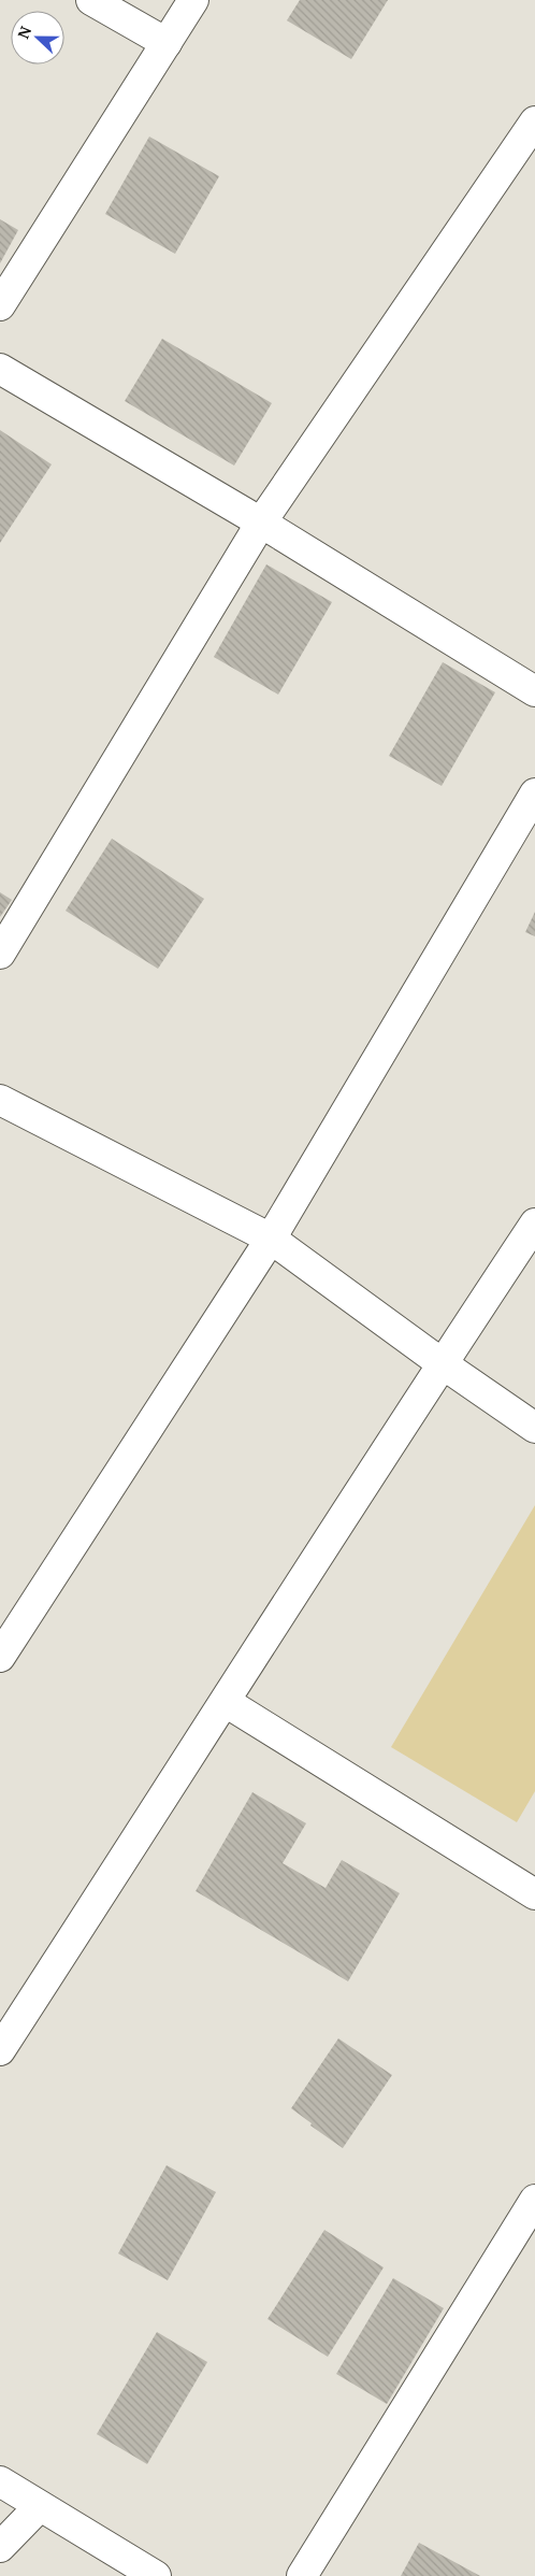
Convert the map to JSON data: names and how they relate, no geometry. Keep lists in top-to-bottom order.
{
  "north": "left"
}
